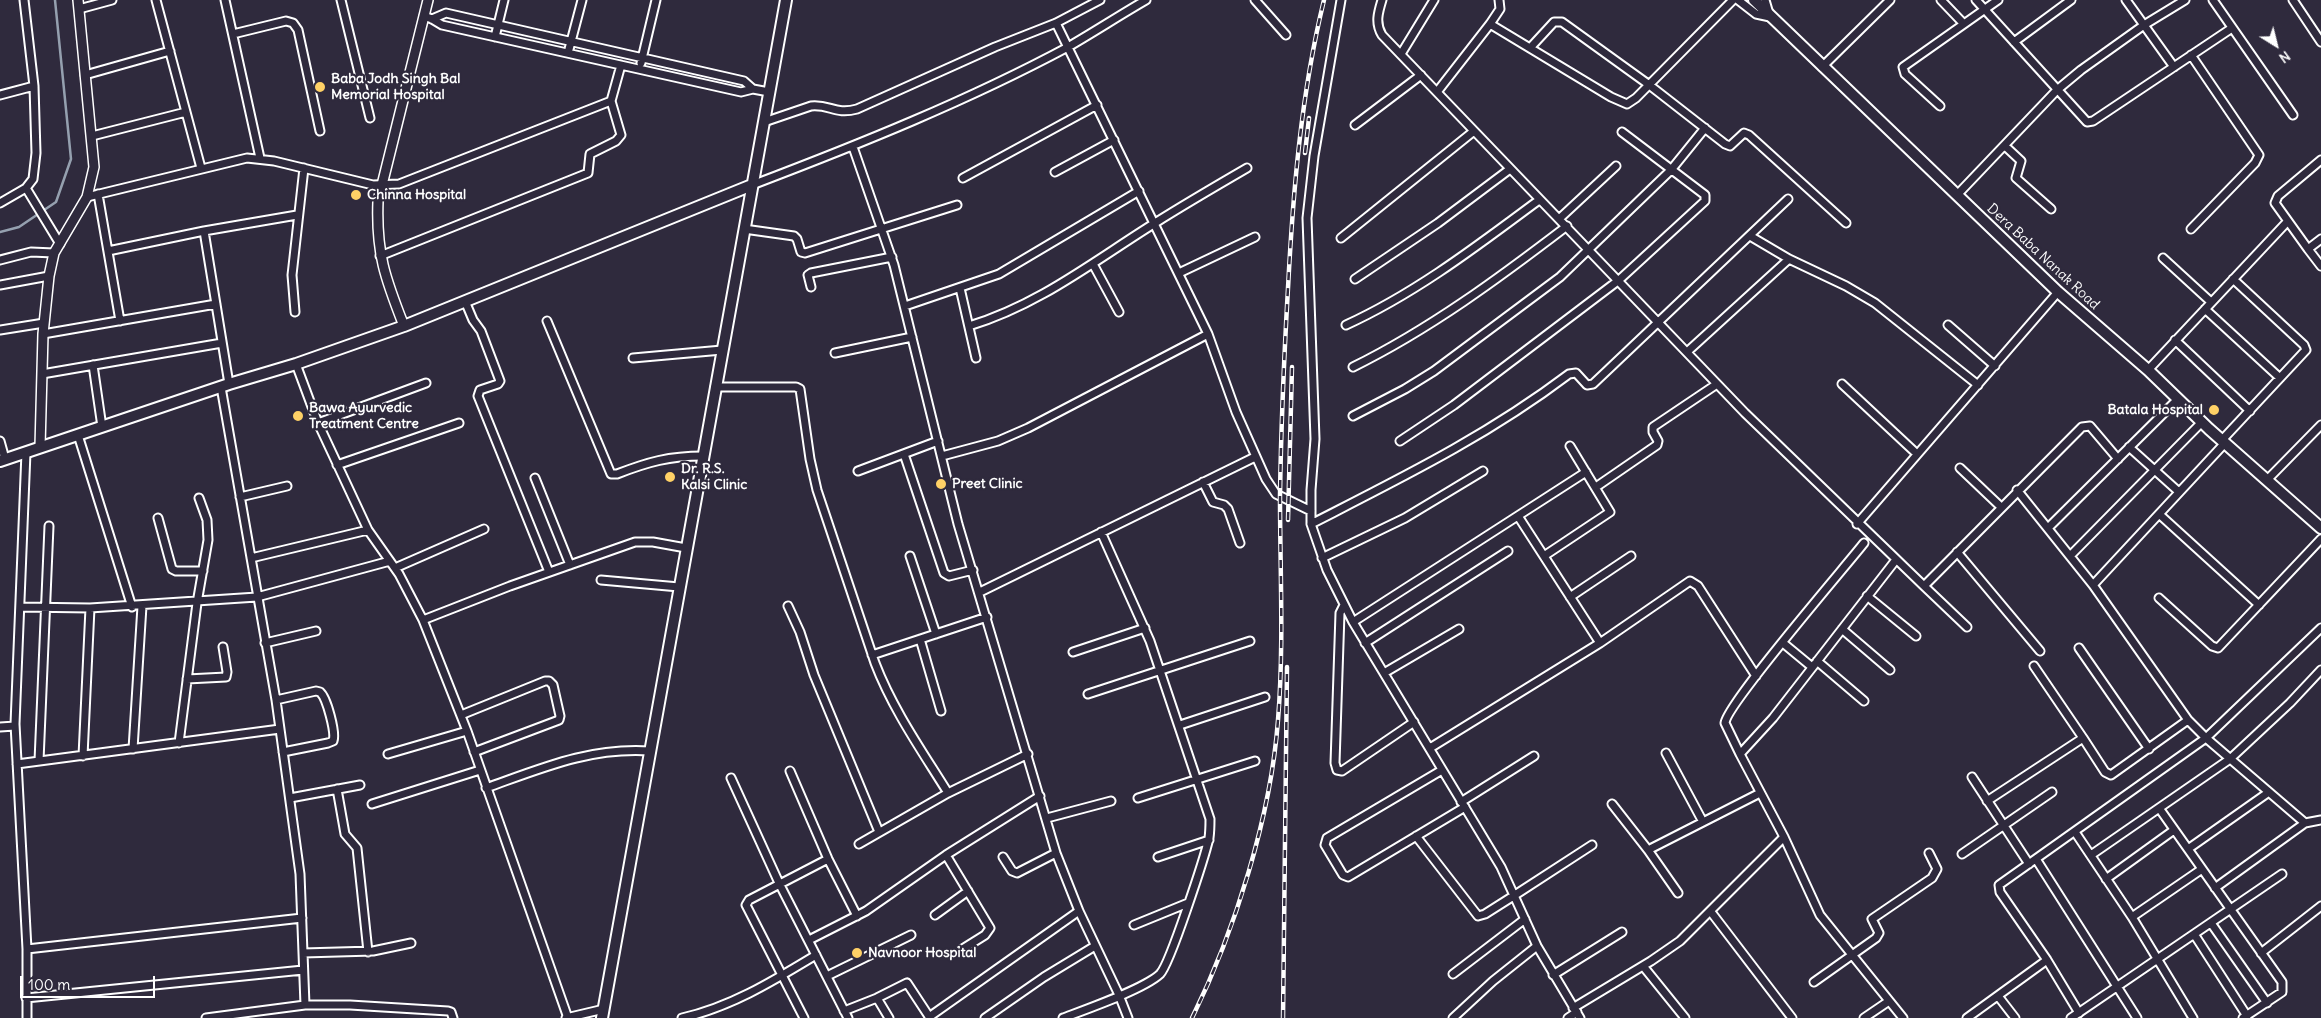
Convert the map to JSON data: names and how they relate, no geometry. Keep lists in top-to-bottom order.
{
  "streets": {
    "main road": ["Dera Baba Nanak Road"]
  },
  "places": [
    "Baba Jodh Singh Bal Memorial Hospital",
    "Chinna Hospital",
    "Batala Hospital",
    "Bawa Ayurvedic Treatment Centre",
    "Dr. R.S. Kalsi Clinic",
    "Preet Clinic",
    "Navnoor Hospital"
  ],
  "scale_bar": "100 m",
  "north": "bottom right"
}
